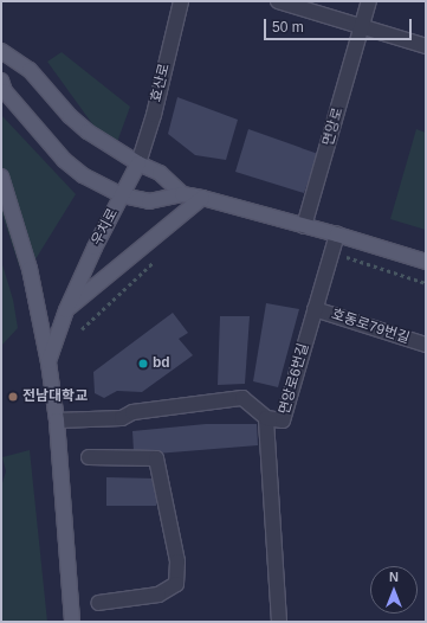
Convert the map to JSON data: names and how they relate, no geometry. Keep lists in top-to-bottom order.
{
  "streets": {
    "main road": ["우치로"],
    "street": [
      "효산로",
      "면앙로",
      "호동로79번길",
      "면앙로6번길"
    ]
  },
  "crossings": [
    ["호동로79번길", "면앙로6번길"]
  ],
  "places": ["bd", "전남대학교"],
  "scale_bar": "50 m",
  "north": "top"
}
